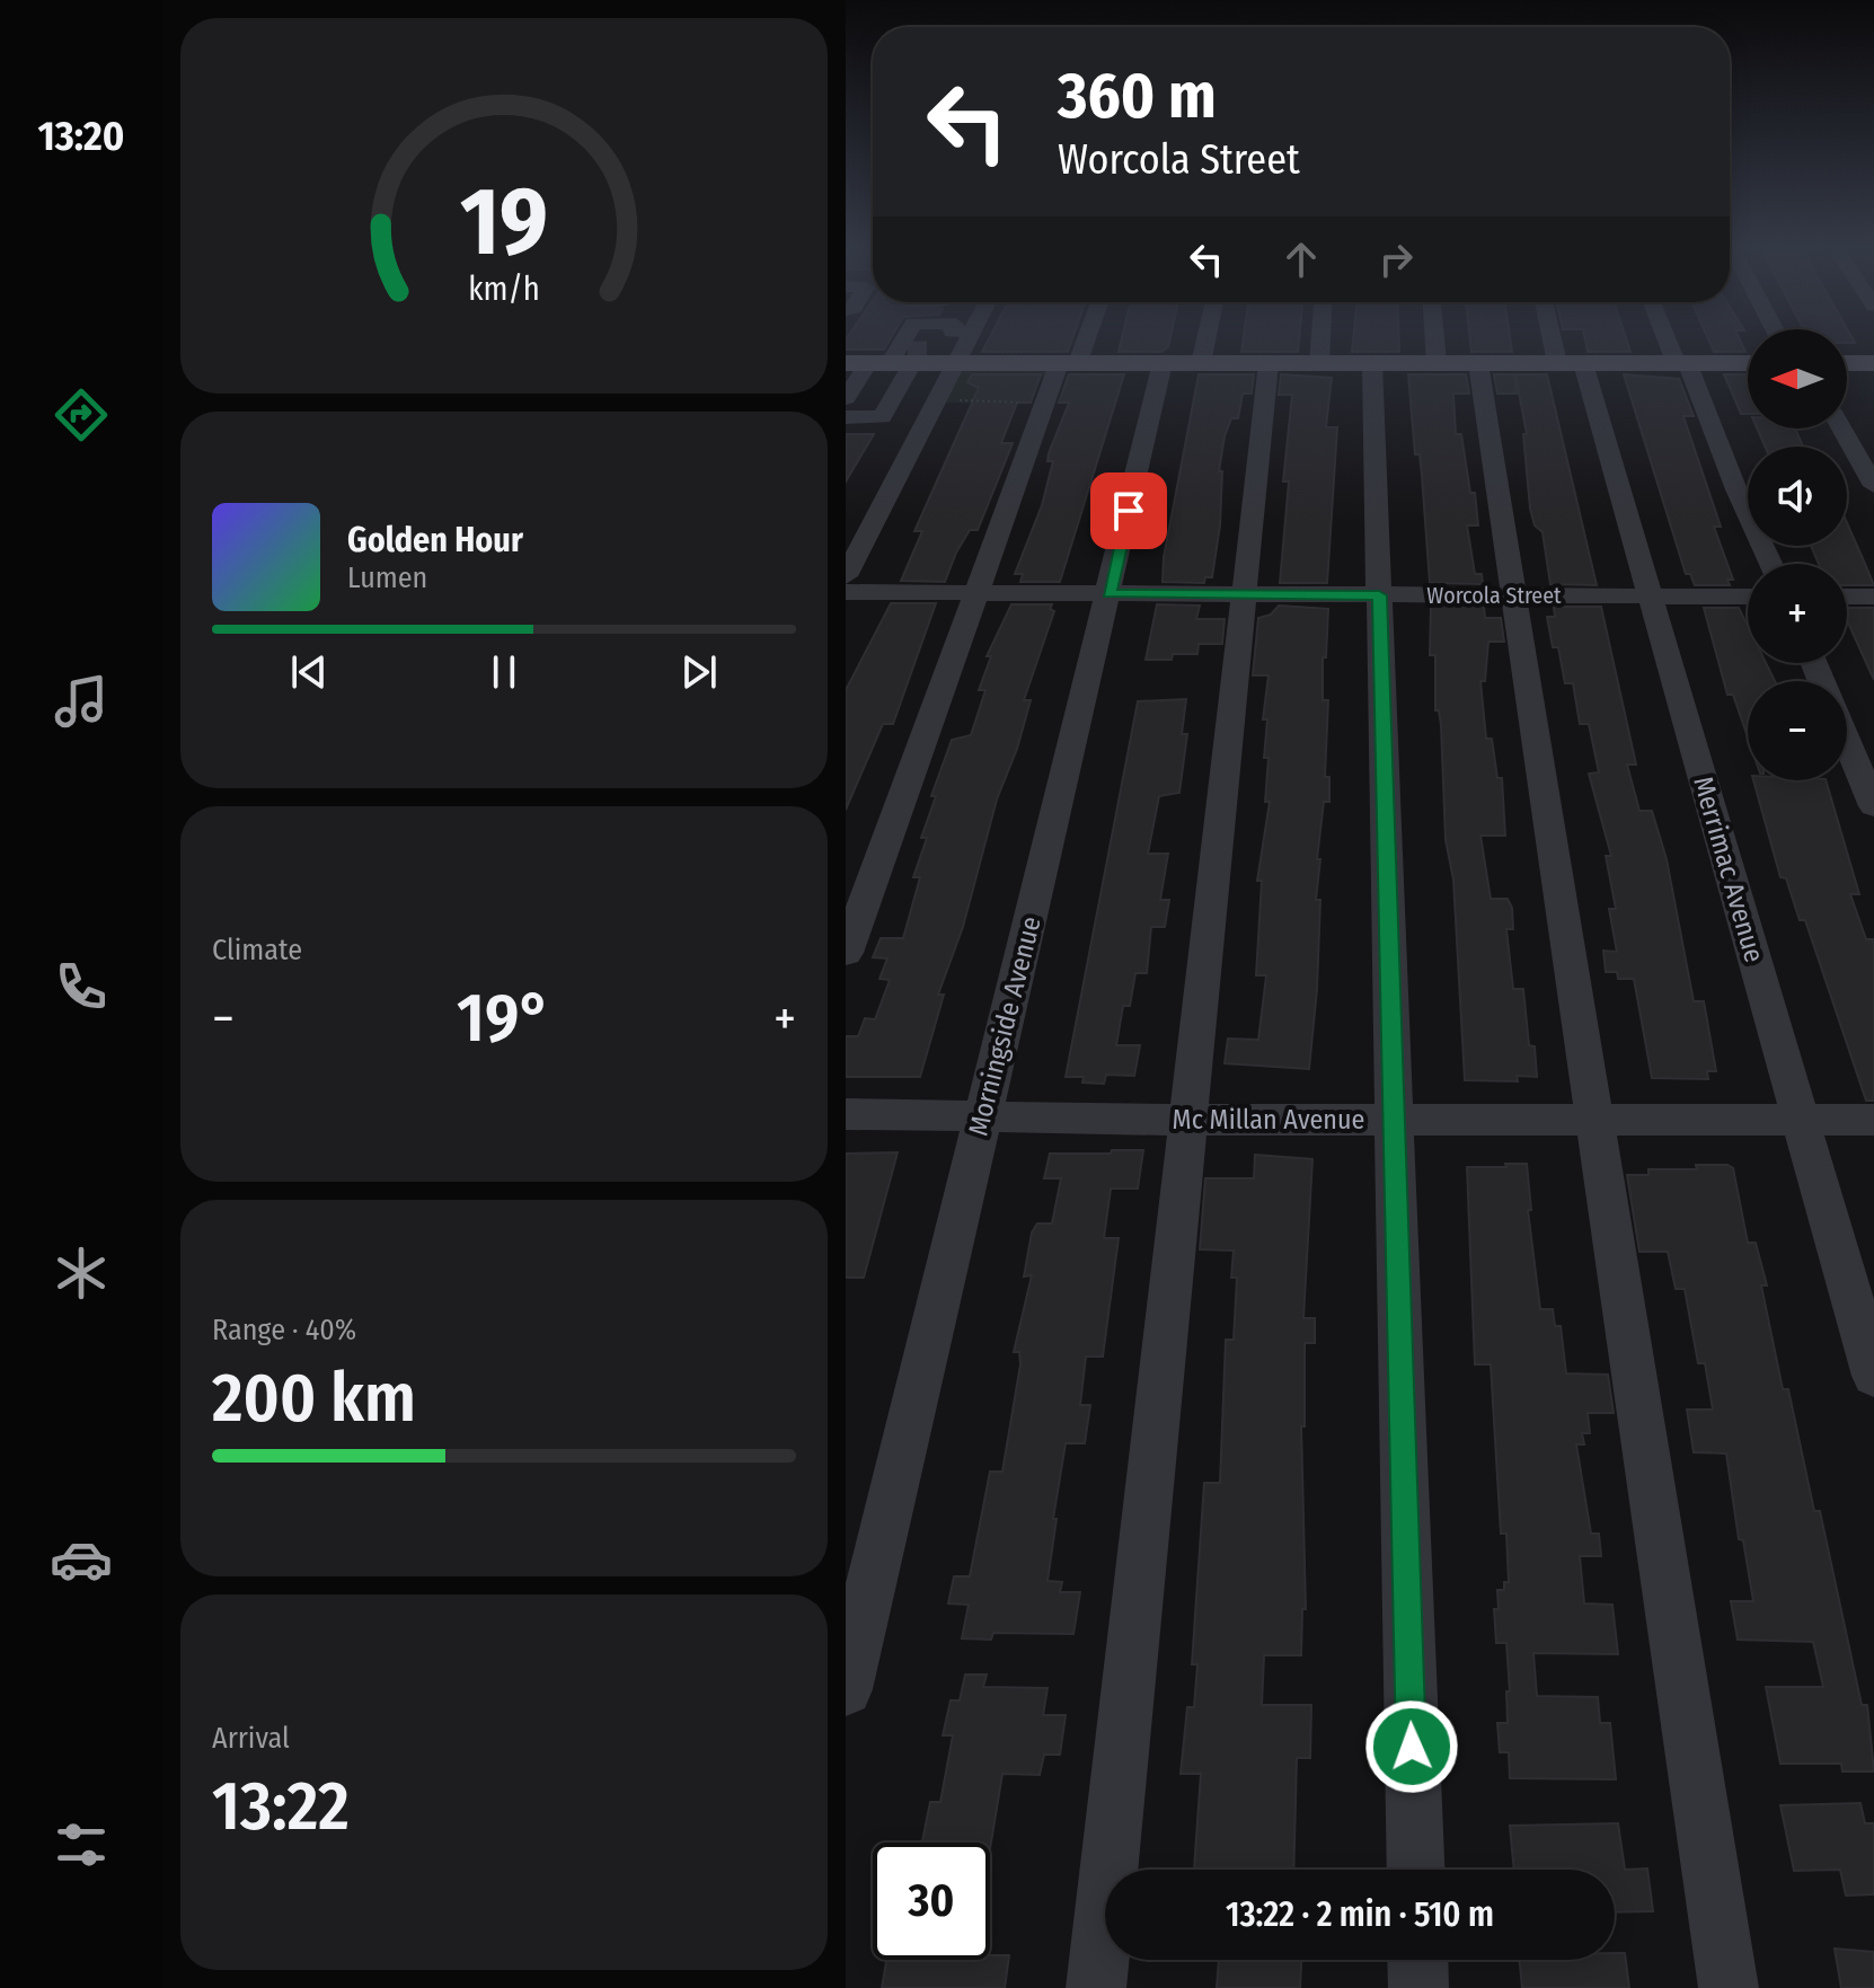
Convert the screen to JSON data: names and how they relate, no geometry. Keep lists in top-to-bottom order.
{
  "streets": {
    "street": [
      "Worcola Street",
      "Merrimac Avenue",
      "Morningside Avenue",
      "Mc Millan Avenue"
    ]
  },
  "crossings": [
    ["Worcola Street", "Merrimac Avenue"],
    ["Worcola Street", "Morningside Avenue"],
    ["Merrimac Avenue", "Mc Millan Avenue"],
    ["Morningside Avenue", "Mc Millan Avenue"]
  ],
  "north": "left",
  "page": {
    "tabs": "13:20",
    "turn": ["360 m", "Worcola Street"],
    "map_buttons": ["+", "−"],
    "song": ["Golden Hour", "Lumen"],
    "tile": [
      "Climate",
      ["Range · 40%", "200 km"],
      ["Arrival", "13:22"]
    ],
    "heat": ["−", "19°", "+"],
    "limit": "30",
    "trip": "13:22 · 2 min · 510 m",
    "gauge": ["19", "km/h"]
  }
}
